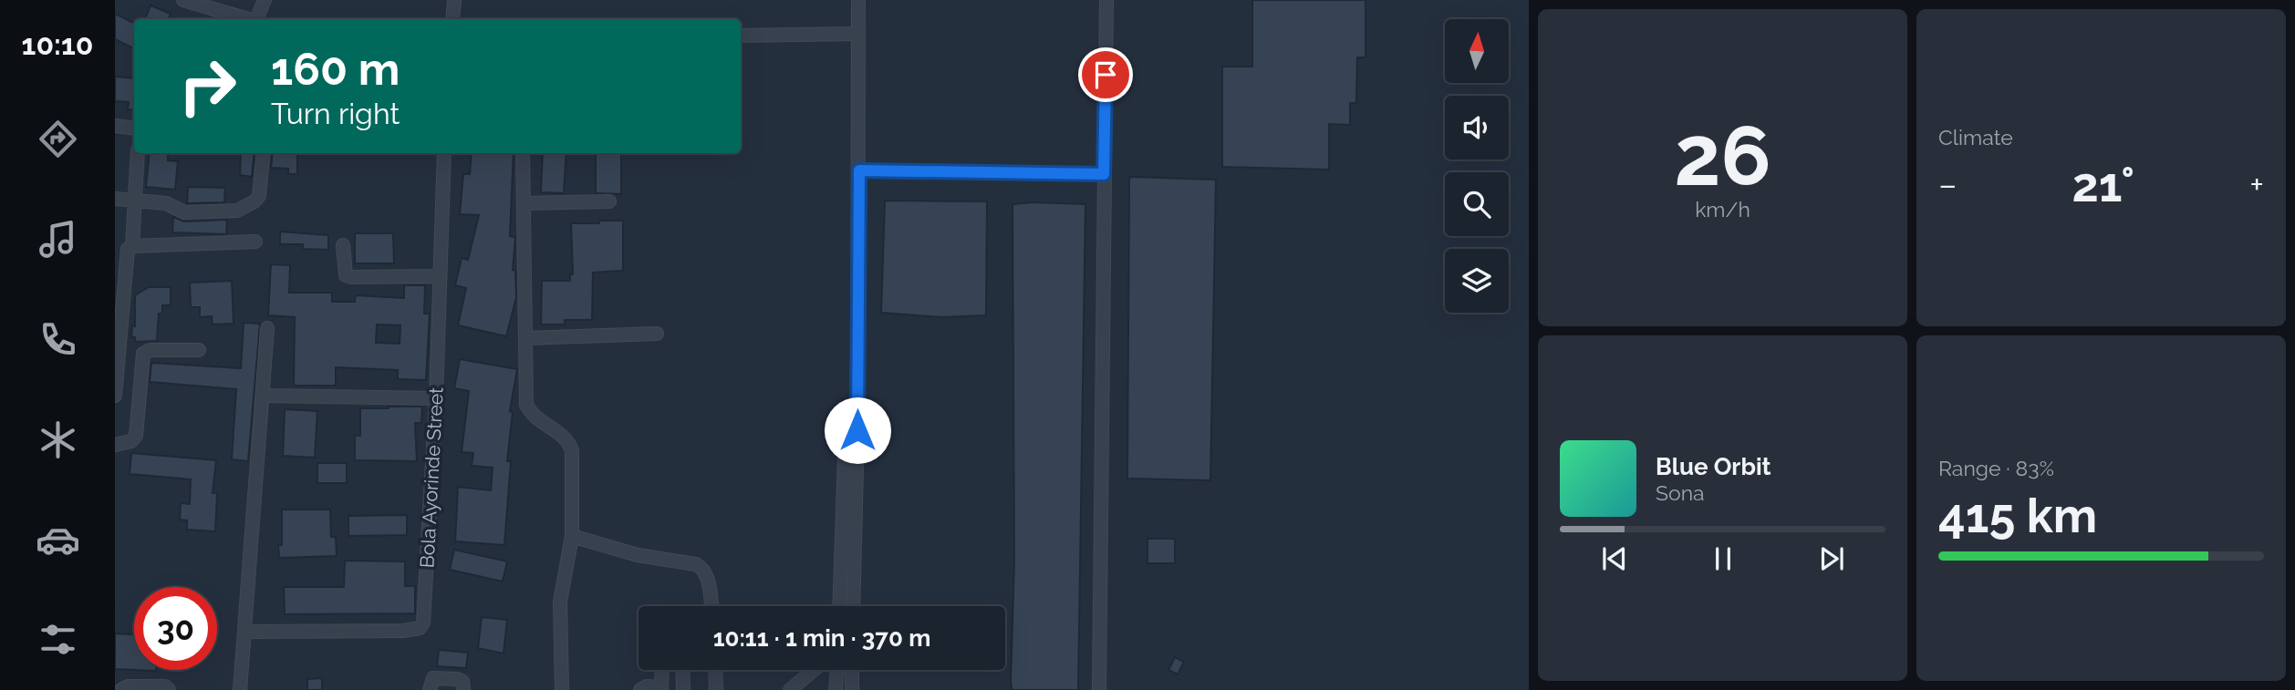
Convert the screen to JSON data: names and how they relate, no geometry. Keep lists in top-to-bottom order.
{
  "streets": {
    "street": ["Bola Ayorinde Street"]
  },
  "north": "top",
  "page": {
    "tabs": "10:10",
    "tile": [
      ["26", "km/h"],
      "Climate",
      ["Range · 83%", "415 km"]
    ],
    "turn": ["160 m", "Turn right"],
    "heat": ["−", "21°", "+"],
    "song": ["Blue Orbit", "Sona"],
    "limit": "30",
    "trip": "10:11 · 1 min · 370 m"
  }
}
